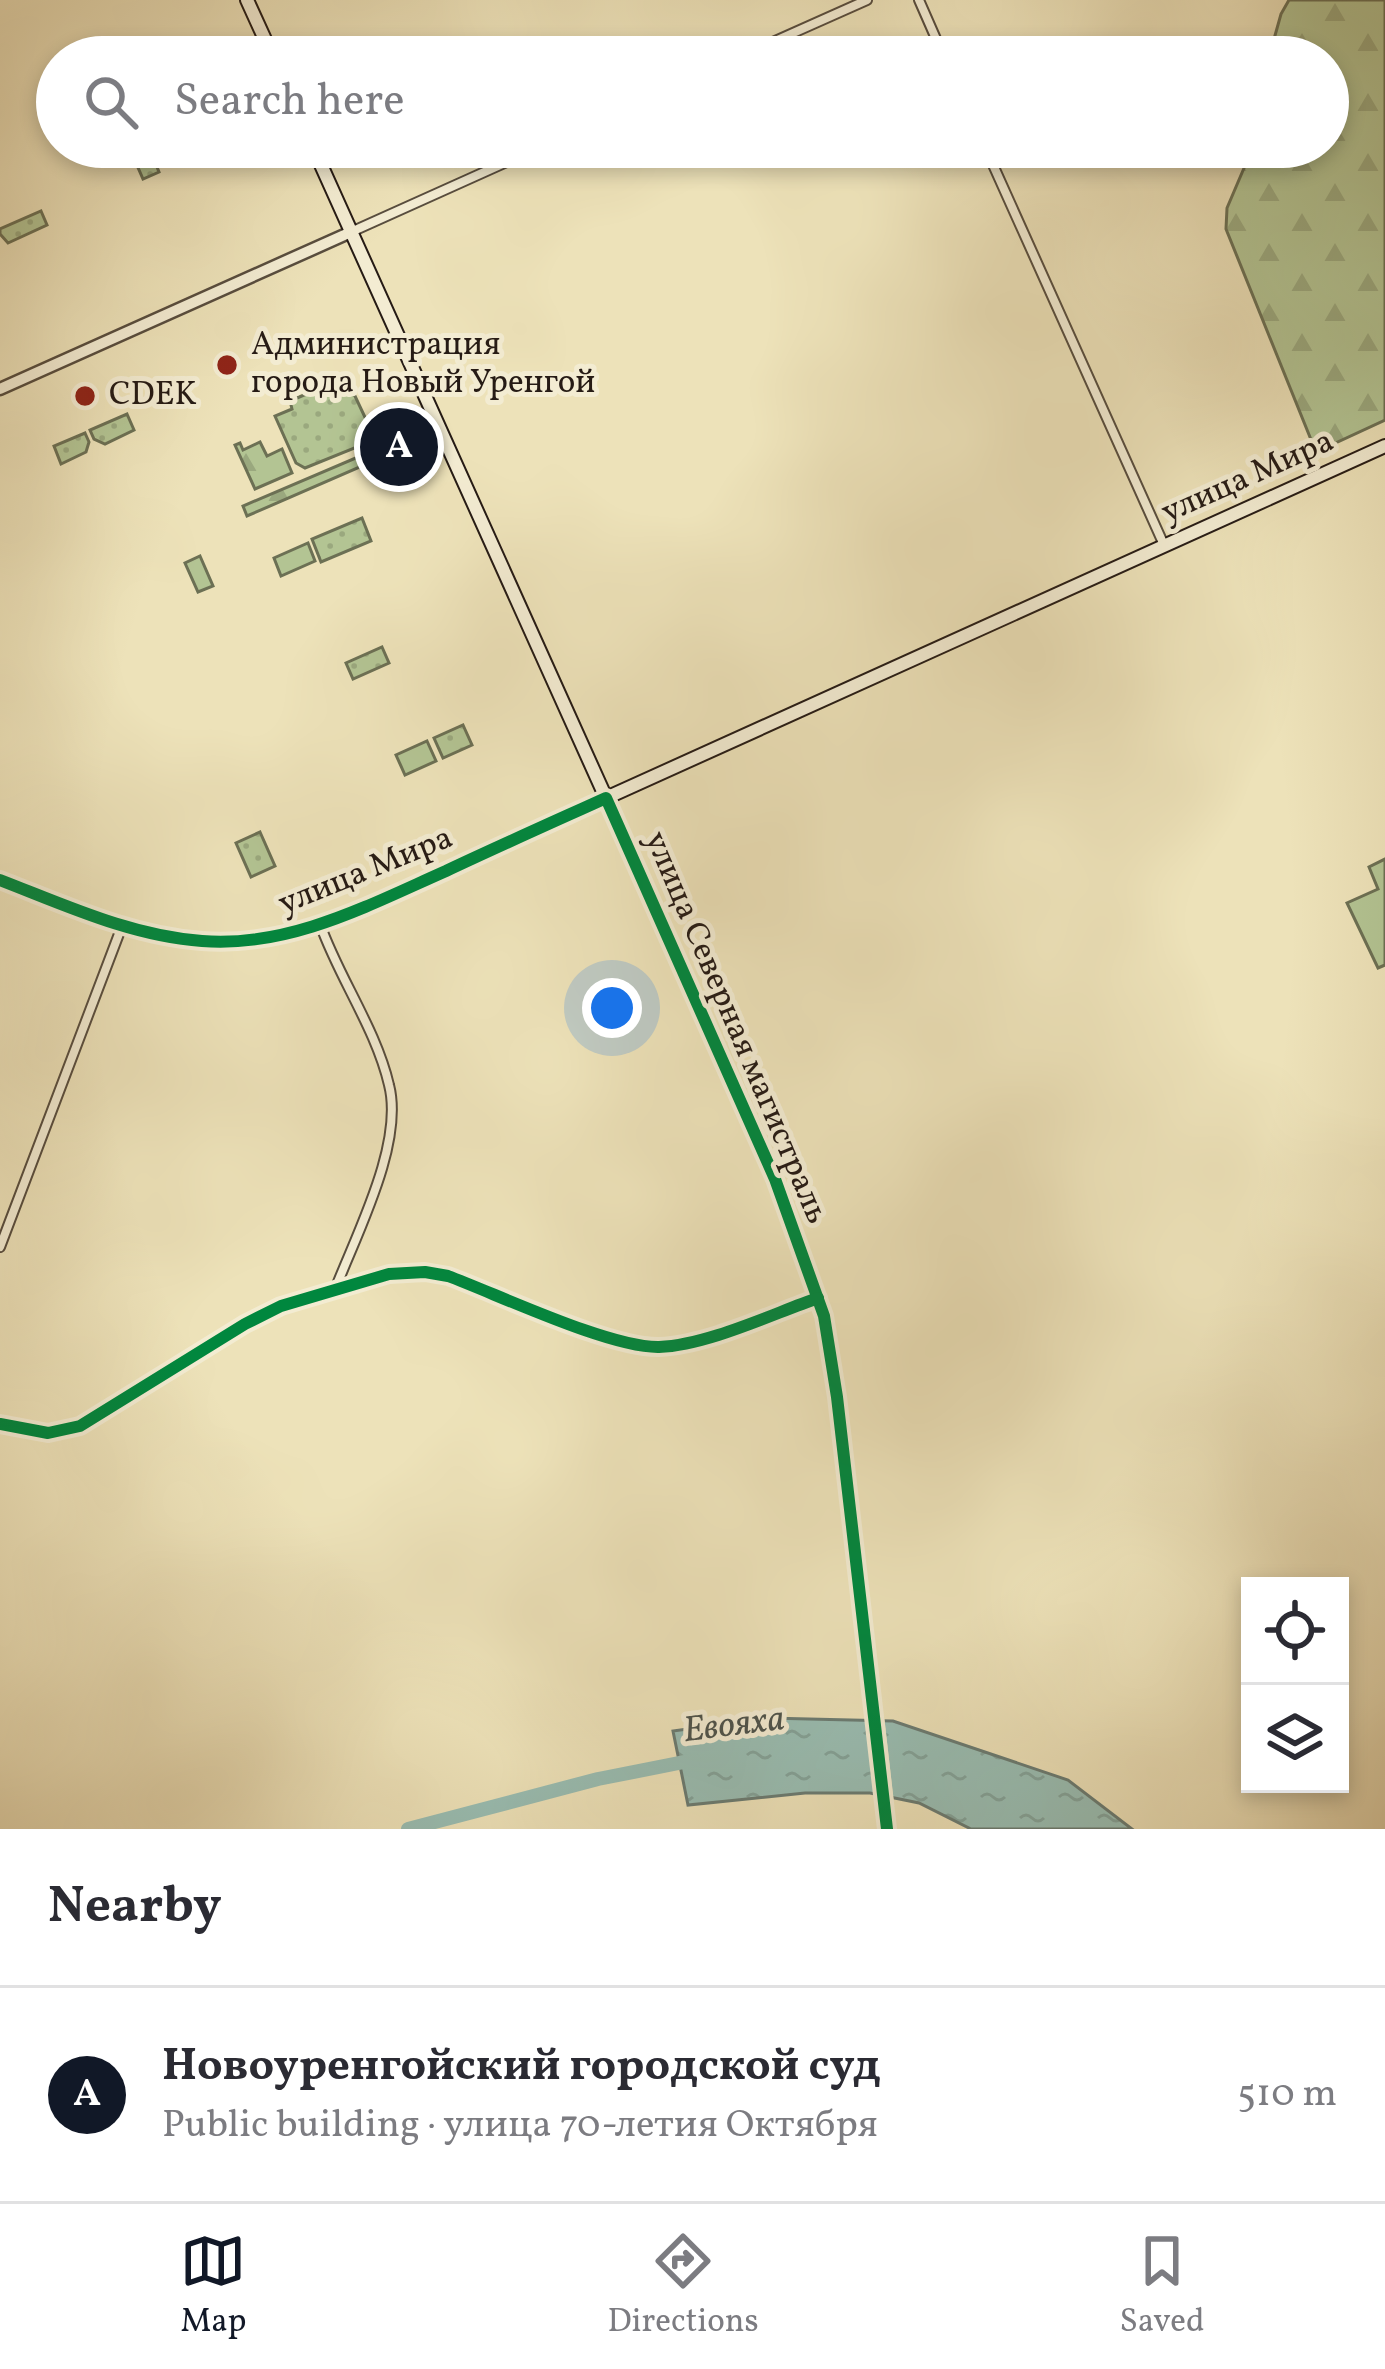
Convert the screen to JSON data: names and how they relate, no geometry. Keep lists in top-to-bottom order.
{
  "streets": {
    "main road": ["улица Мира"],
    "street": ["улица Северная магистраль"]
  },
  "crossings": [
    ["улица Мира", "улица Северная магистраль"]
  ],
  "water": ["Евояха"],
  "places": ["Администрация города Новый Уренгой", "CDEK"],
  "page": {
    "search": "Search here",
    "pins": "A",
    "heading": "Nearby",
    "list": [
      {
        "mark": "A",
        "name": "Новоуренгойский городской суд",
        "note": "Public building · улица 70-летия Октября",
        "value": "510 m"
      }
    ],
    "nav": ["Map", "Directions", "Saved"]
  }
}
